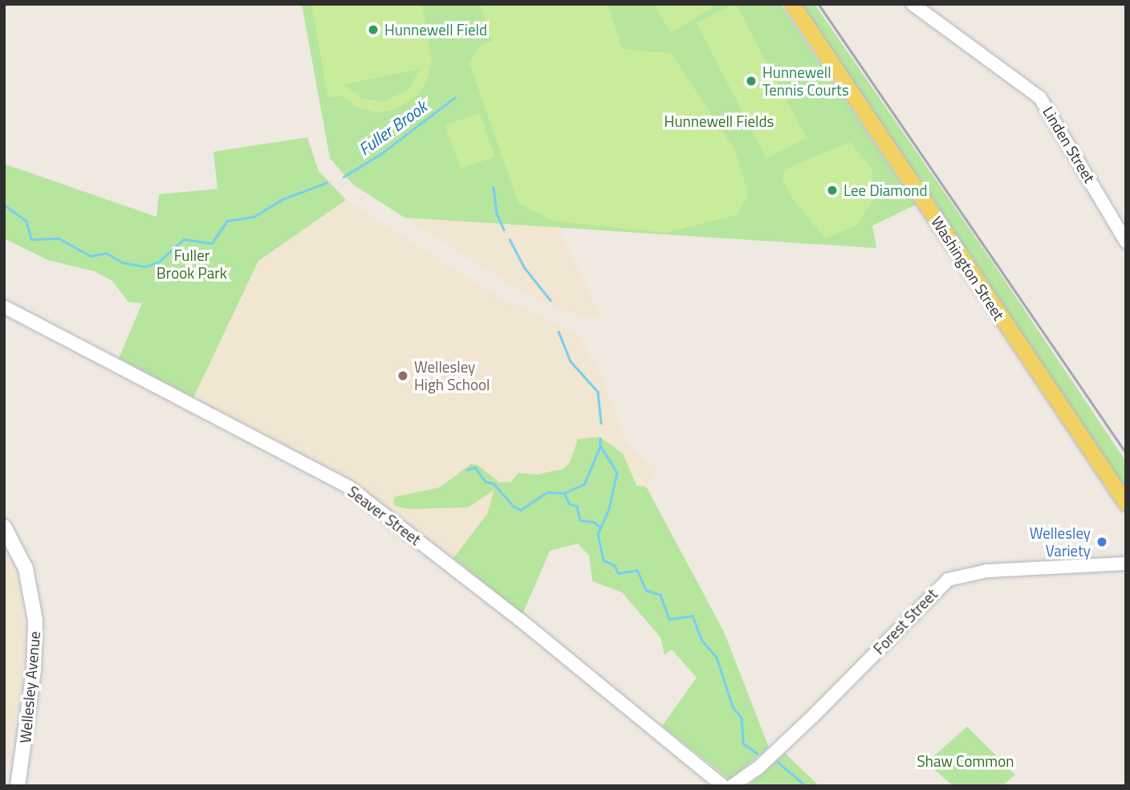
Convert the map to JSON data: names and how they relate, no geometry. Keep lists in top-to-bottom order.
{
  "streets": {
    "main road": ["Washington Street", "Wellesley Avenue"],
    "street": ["Linden Street", "Seaver Street", "Forest Street"]
  },
  "water": ["Fuller Brook"],
  "parks": ["Hunnewell Fields", "Fuller Brook Park", "Shaw Common"],
  "places": [
    "Hunnewell Field",
    "Hunnewell Tennis Courts",
    "Lee Diamond",
    "Wellesley High School",
    "Wellesley Variety"
  ]
}
